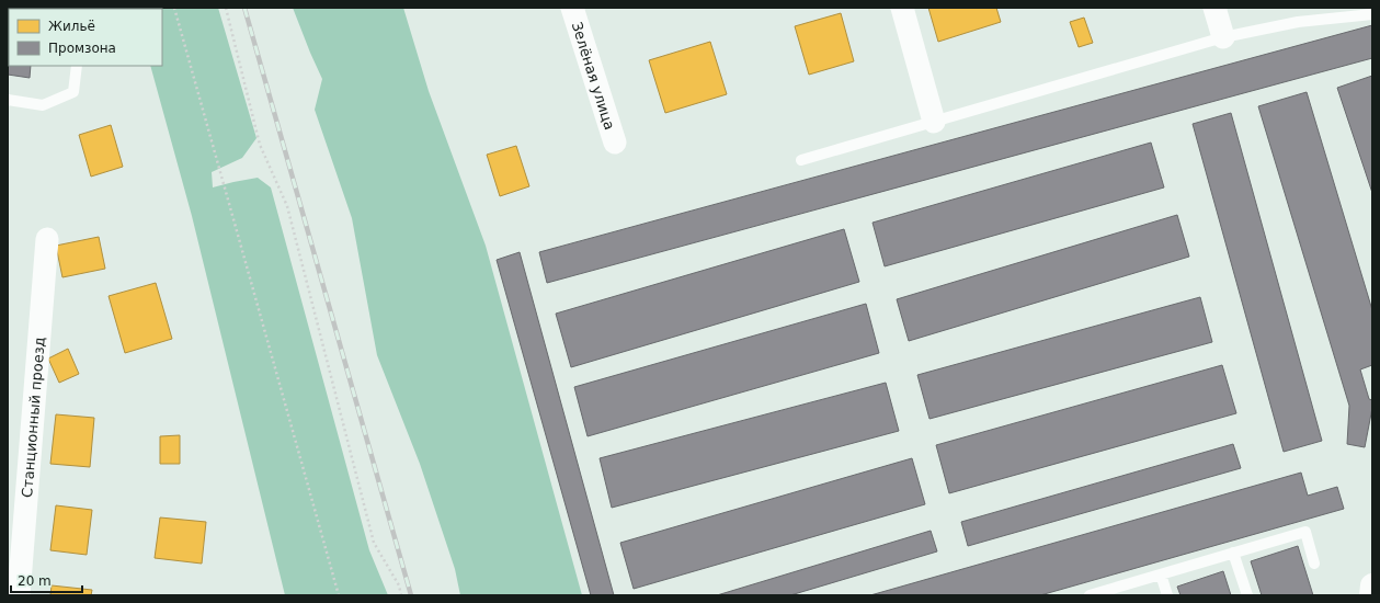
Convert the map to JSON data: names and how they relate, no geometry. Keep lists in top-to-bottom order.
{
  "streets": {
    "street": ["Зелёная улица", "Станционный проезд"]
  },
  "legend": ["Жильё", "Промзона"],
  "scale_bar": "20 m"
}
